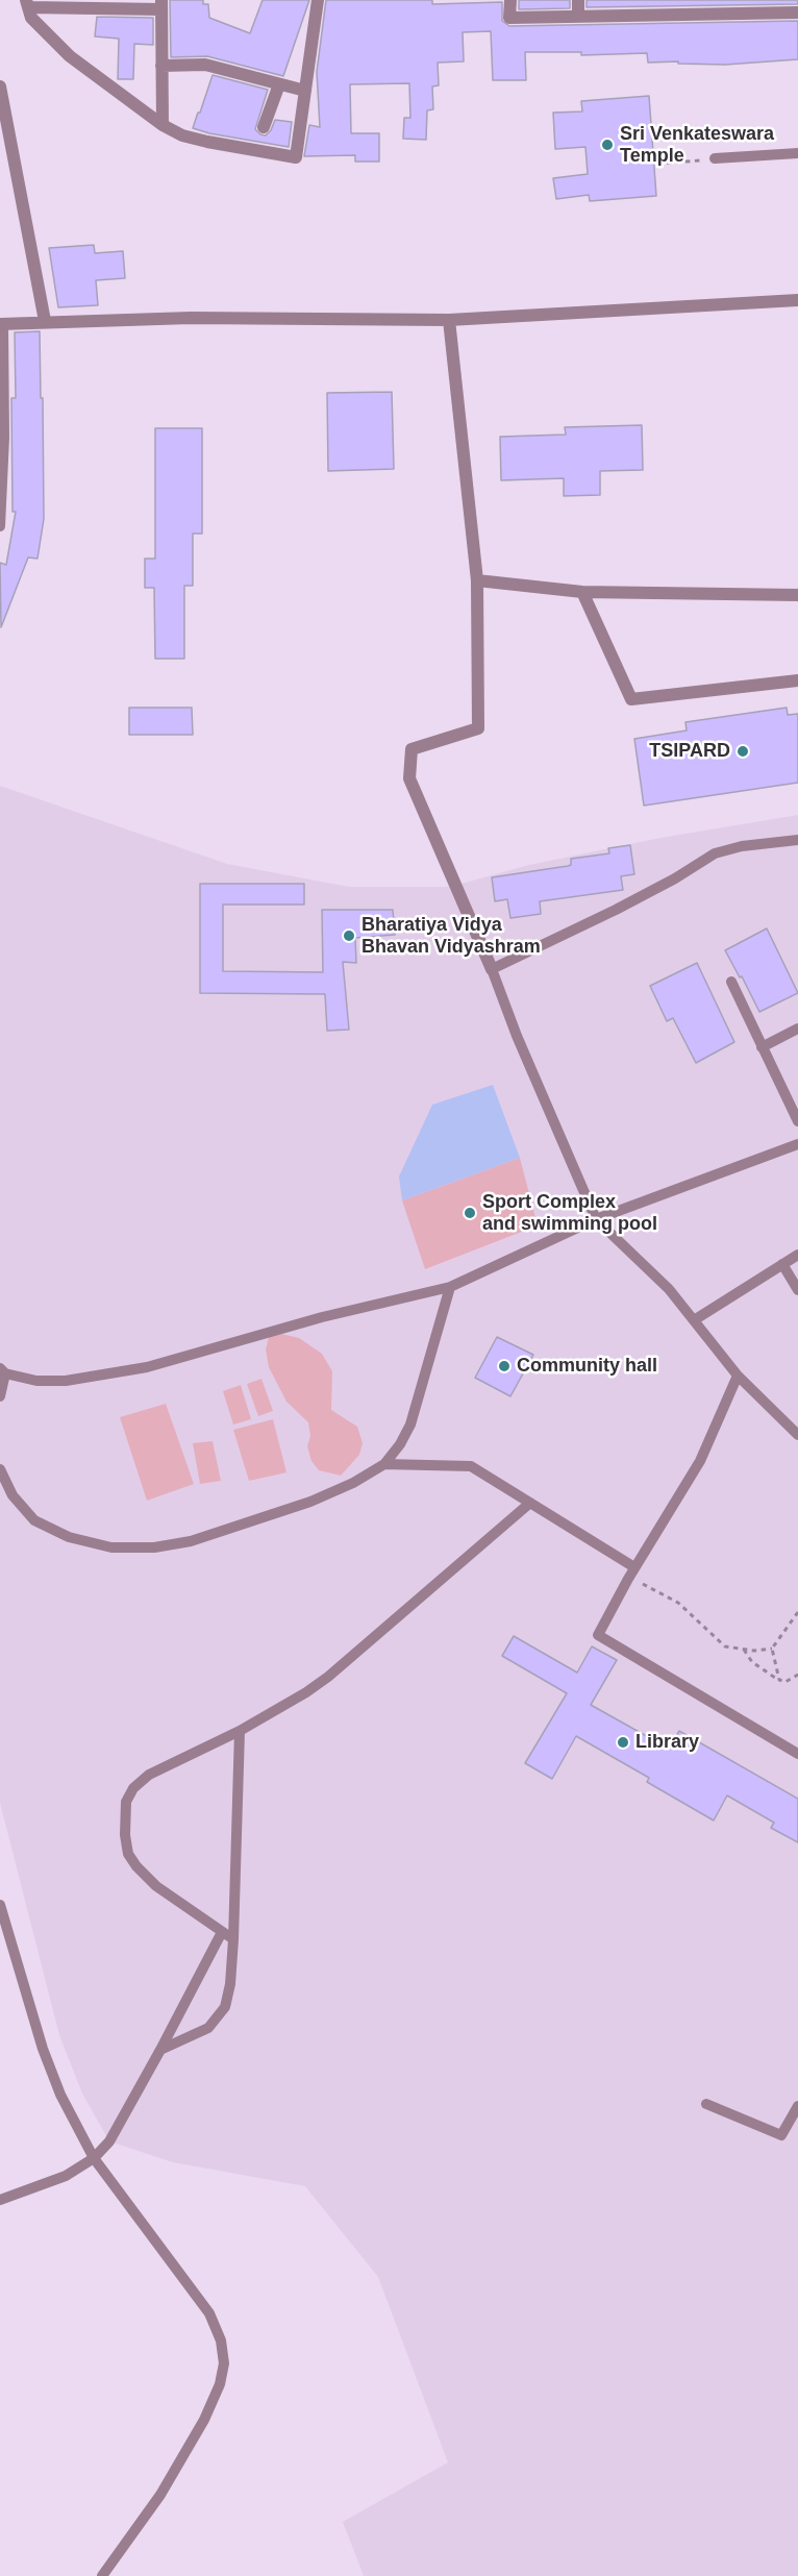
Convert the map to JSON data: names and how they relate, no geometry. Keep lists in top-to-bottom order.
{
  "places": [
    "Sri Venkateswara Temple",
    "TSIPARD",
    "Bharatiya Vidya Bhavan Vidyashram",
    "Sport Complex and swimming pool",
    "Community hall",
    "Library"
  ]
}
